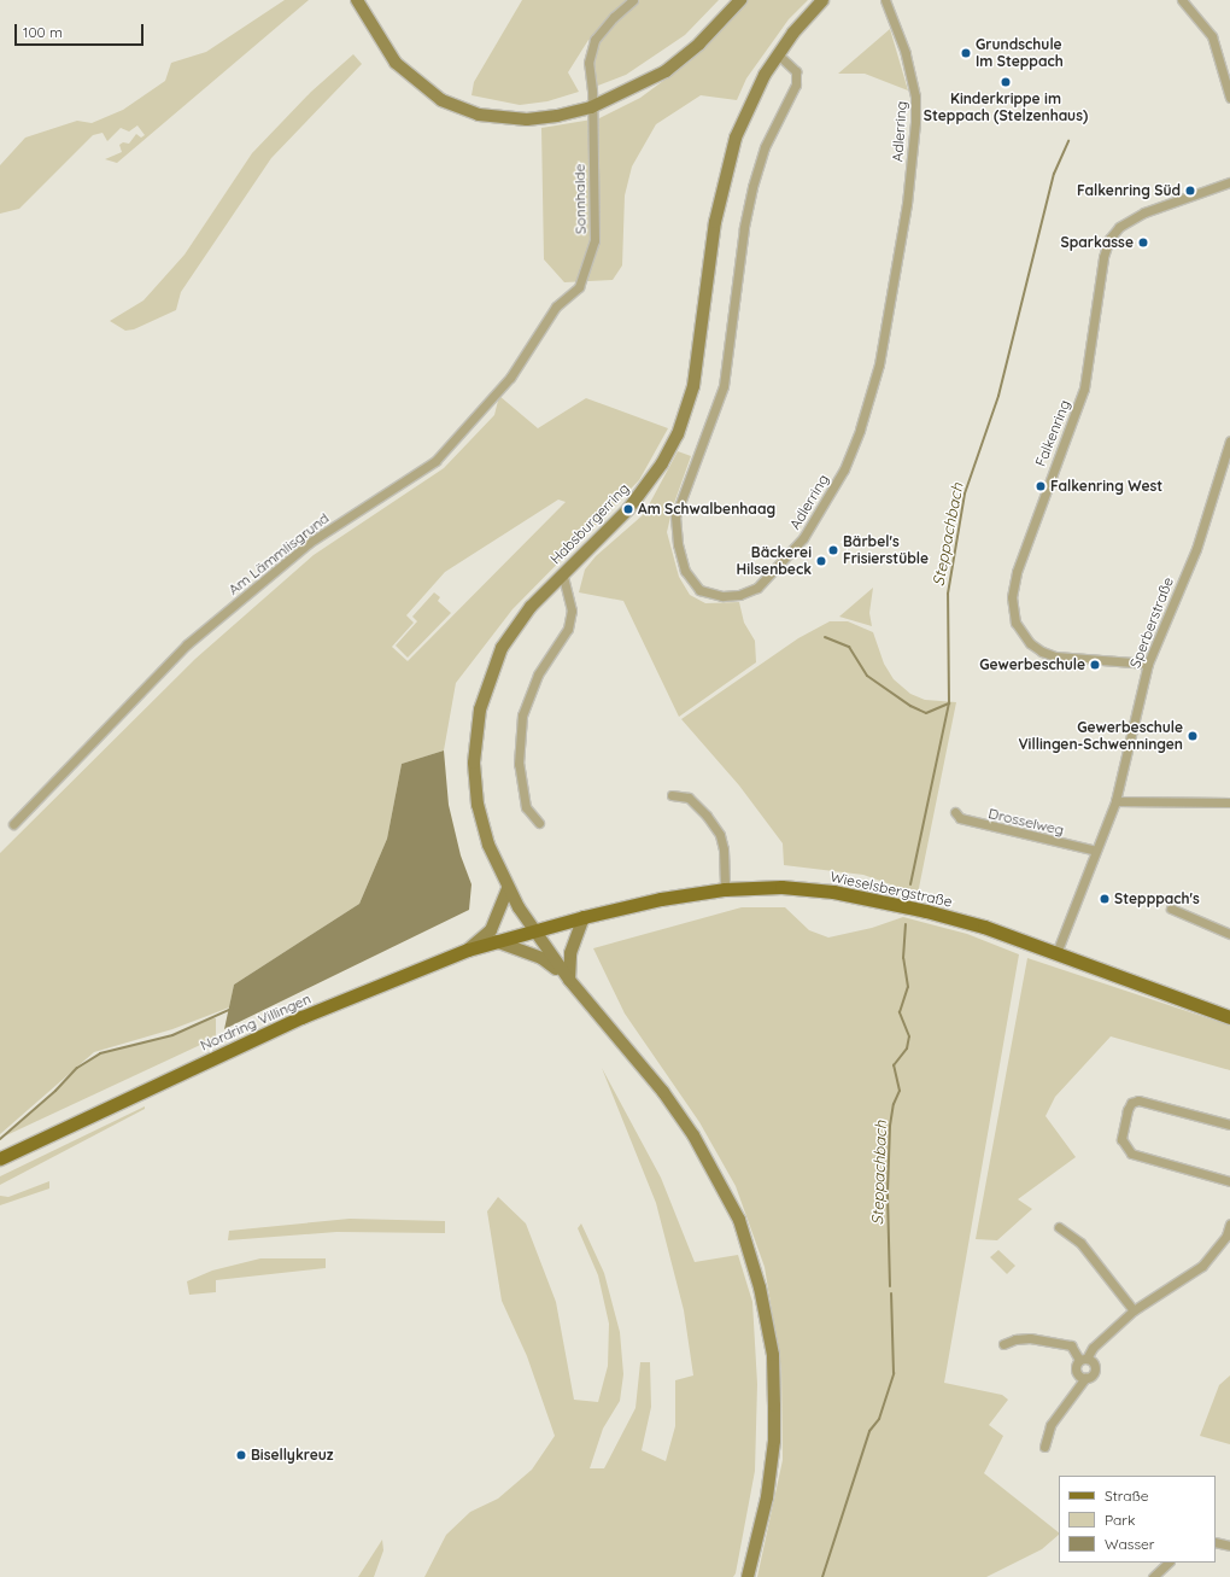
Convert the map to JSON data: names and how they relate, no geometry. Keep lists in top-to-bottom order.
{
  "streets": {
    "main road": ["Wieselsbergstraße", "Nordring Villingen"],
    "street": [
      "Adlerring",
      "Sonnhalde",
      "Falkenring",
      "Habsburgerring",
      "Am Lämmlisgrund",
      "Sperberstraße",
      "Drosselweg"
    ]
  },
  "crossings": [
    ["Adlerring", "Habsburgerring"],
    ["Sonnhalde", "Am Lämmlisgrund"],
    ["Falkenring", "Sperberstraße"],
    ["Habsburgerring", "Wieselsbergstraße"],
    ["Habsburgerring", "Nordring Villingen"],
    ["Sperberstraße", "Drosselweg"],
    ["Sperberstraße", "Wieselsbergstraße"],
    ["Wieselsbergstraße", "Nordring Villingen"]
  ],
  "water": ["Steppachbach"],
  "places": [
    "Grundschule Im Steppach",
    "Kinderkrippe im Steppach (Stelzenhaus)",
    "Falkenring Süd",
    "Sparkasse",
    "Falkenring West",
    "Am Schwalbenhaag",
    "Bärbel's Frisierstüble",
    "Bäckerei Hilsenbeck",
    "Gewerbeschule",
    "Gewerbeschule Villingen-Schwenningen",
    "Stepppach's",
    "Bisellykreuz"
  ],
  "legend": ["Straße", "Park", "Wasser"],
  "scale_bar": "100 m"
}
